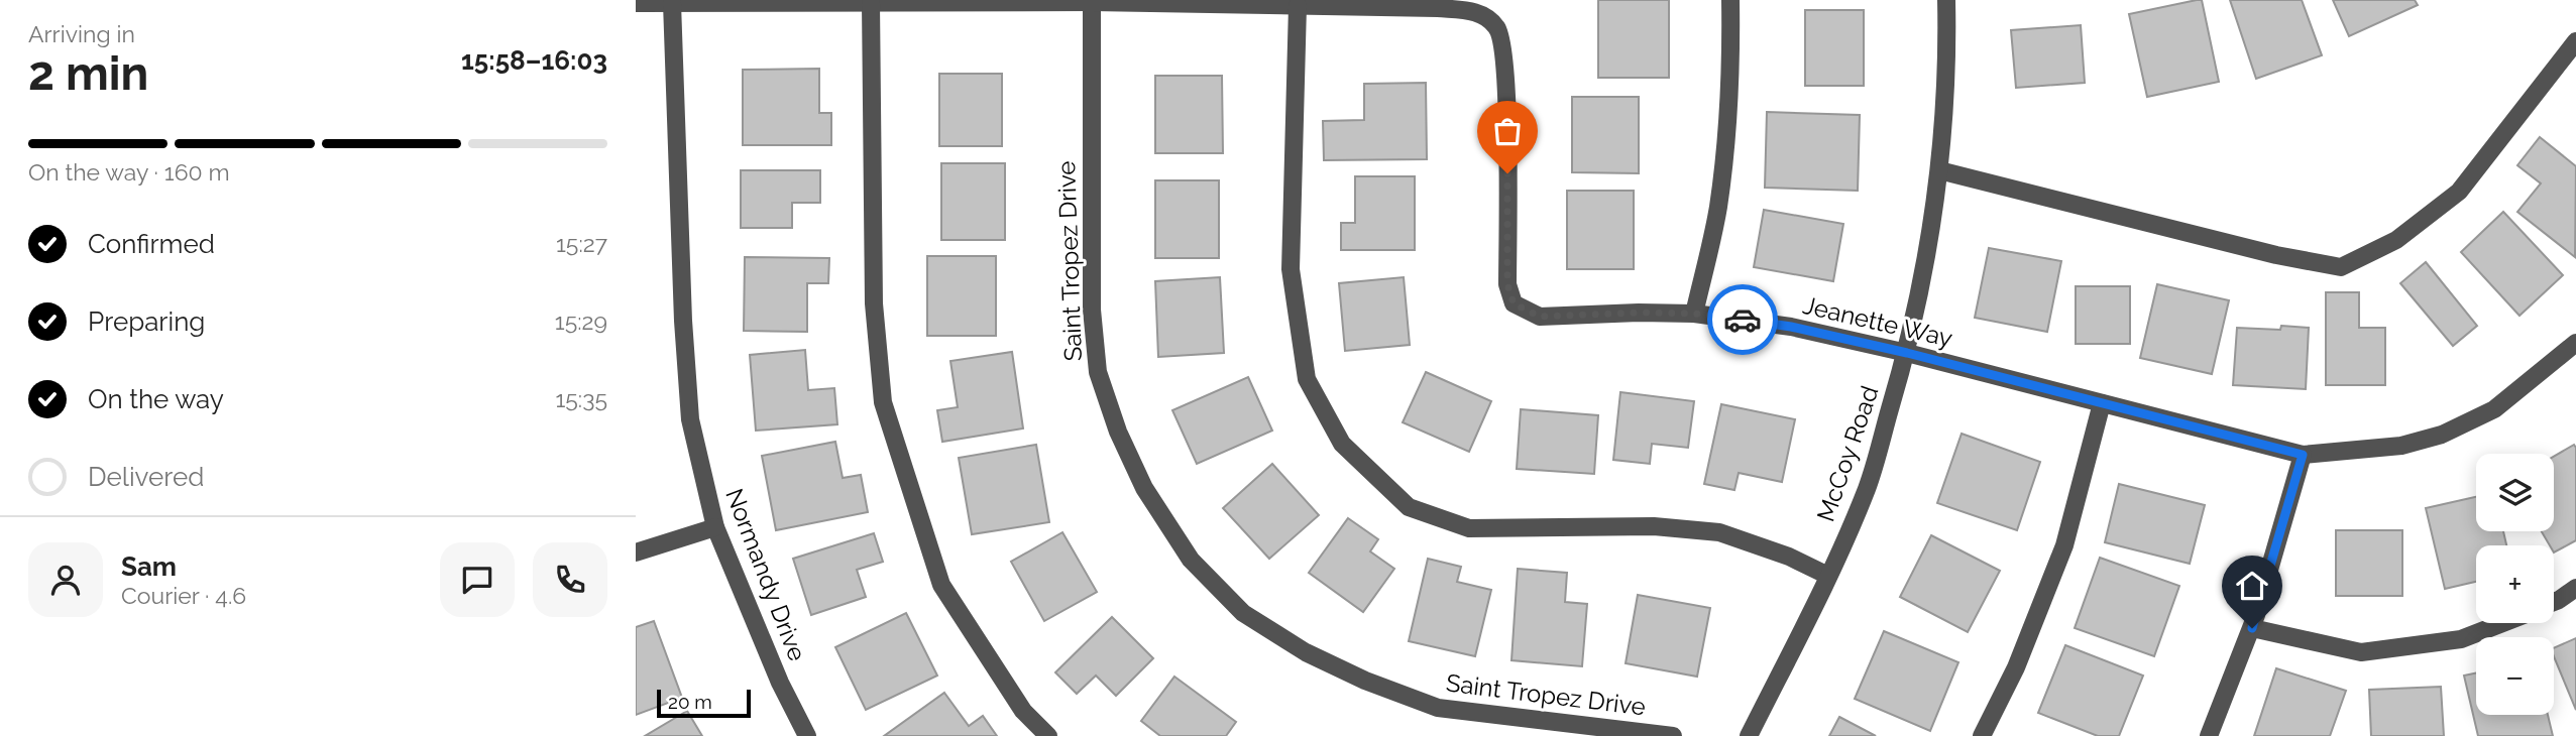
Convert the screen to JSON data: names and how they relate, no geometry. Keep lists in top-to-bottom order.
{
  "streets": {
    "street": [
      "Saint Tropez Drive",
      "Jeanette Way",
      "McCoy Road",
      "Normandy Drive"
    ]
  },
  "crossings": [
    ["Saint Tropez Drive", "Jeanette Way"],
    ["Jeanette Way", "McCoy Road"],
    ["Jeanette Way", "Normandy Drive"]
  ],
  "scale_bar": "20 m",
  "page": {
    "heading": ["2 min", "Arriving in", "15:58–16:03"],
    "panel": ["Sam", "Courier · 4.6"],
    "bar": "On the way · 160 m",
    "list": [
      ["Confirmed", "15:27"],
      ["Preparing", "15:29"],
      ["On the way", "15:35"],
      "Delivered"
    ],
    "map_buttons": ["+", "−"],
    "scale": "20 m"
  }
}
